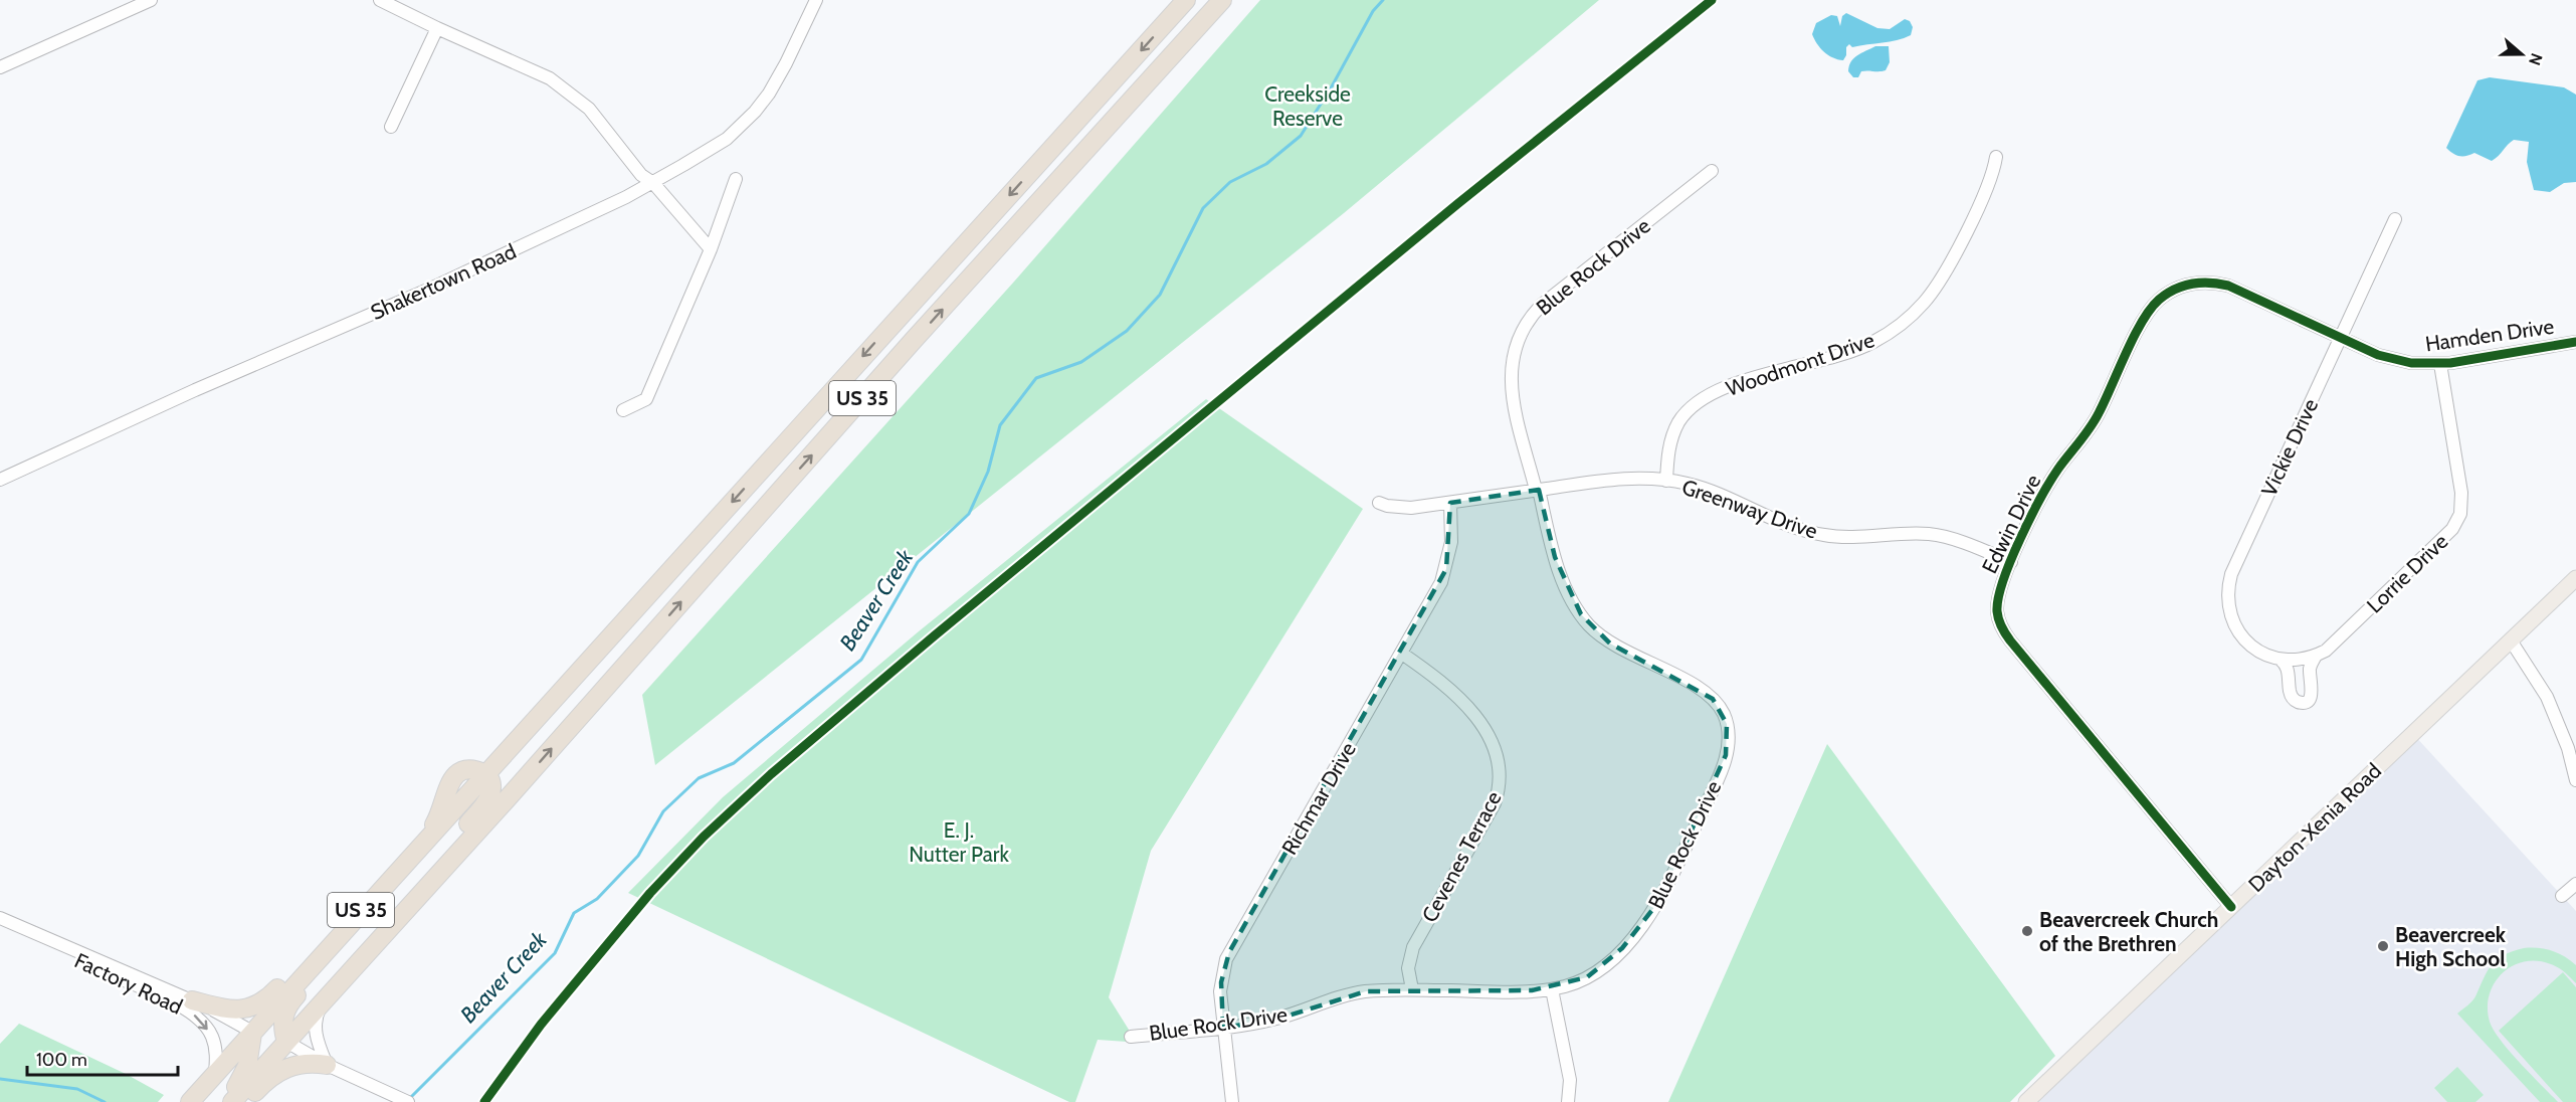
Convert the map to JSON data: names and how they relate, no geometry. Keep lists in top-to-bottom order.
{
  "streets": {
    "highway": ["US 35"],
    "main road": ["Dayton-Xenia Road"],
    "street": [
      "Blue Rock Drive",
      "Shakertown Road",
      "Hamden Drive",
      "Woodmont Drive",
      "Vickie Drive",
      "Greenway Drive",
      "Edwin Drive",
      "Lorrie Drive",
      "Richmar Drive",
      "Cevenes Terrace",
      "Factory Road"
    ]
  },
  "crossings": [
    ["Blue Rock Drive", "Greenway Drive"],
    ["Blue Rock Drive", "Richmar Drive"],
    ["Blue Rock Drive", "Cevenes Terrace"],
    ["Hamden Drive", "Vickie Drive"],
    ["Hamden Drive", "Edwin Drive"],
    ["Hamden Drive", "Lorrie Drive"],
    ["Woodmont Drive", "Greenway Drive"],
    ["US 35", "Factory Road"],
    ["Vickie Drive", "Edwin Drive"],
    ["Vickie Drive", "Lorrie Drive"],
    ["Greenway Drive", "Edwin Drive"],
    ["Greenway Drive", "Richmar Drive"],
    ["Edwin Drive", "Dayton-Xenia Road"],
    ["Richmar Drive", "Cevenes Terrace"]
  ],
  "water": ["Beaver Creek"],
  "parks": ["Creekside Reserve", "E. J. Nutter Park"],
  "places": ["Beavercreek Church of the Brethren", "Beavercreek High School"],
  "scale_bar": "100 m",
  "north": "right"
}
